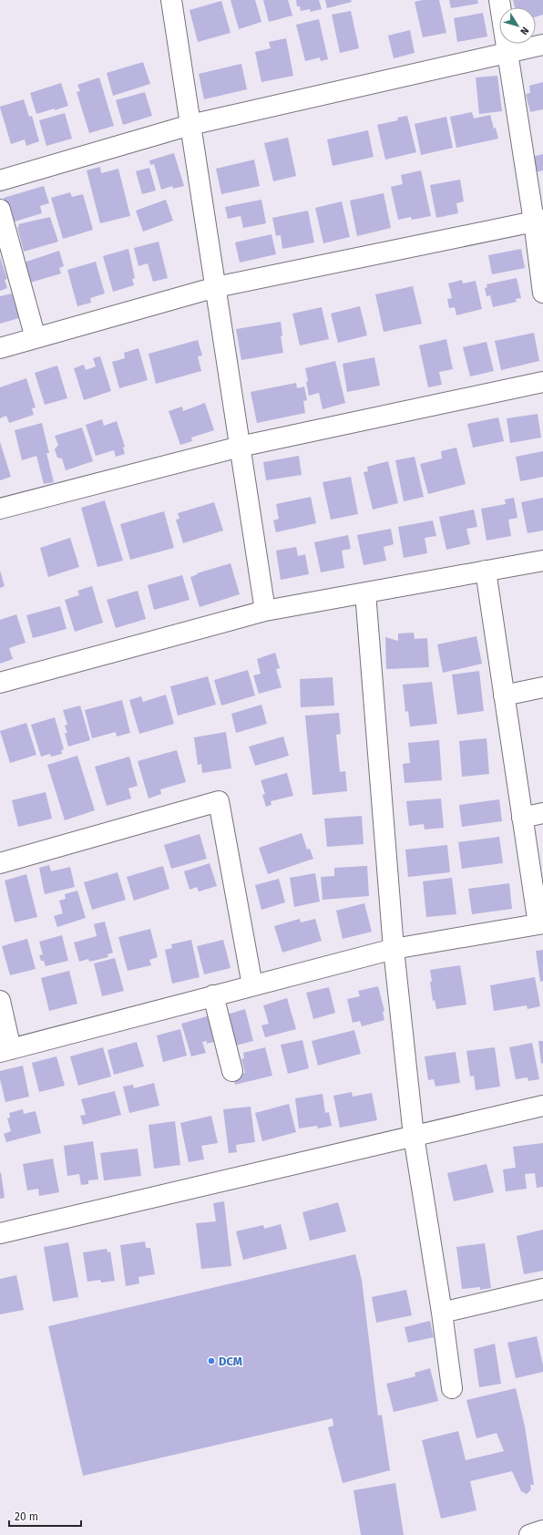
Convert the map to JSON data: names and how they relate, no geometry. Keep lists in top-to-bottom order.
{
  "places": ["DCM"],
  "scale_bar": "20 m",
  "north": "bottom right"
}
